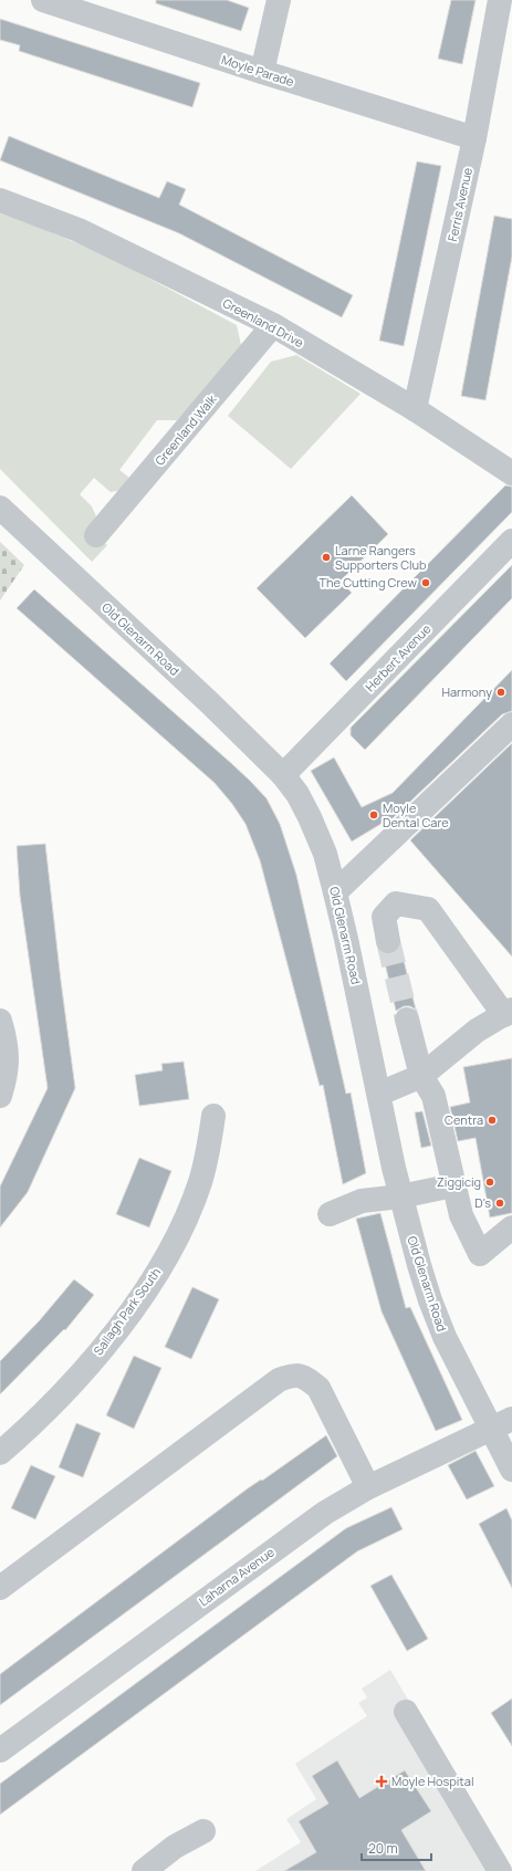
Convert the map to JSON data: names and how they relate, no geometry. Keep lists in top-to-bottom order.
{
  "streets": {
    "street": [
      "Moyle Parade",
      "Ferris Avenue",
      "Greenland Drive",
      "Greenland Walk",
      "Old Glenarm Road",
      "Herbert Avenue",
      "Sallagh Park South",
      "Laharna Avenue"
    ]
  },
  "crossings": [
    ["Moyle Parade", "Ferris Avenue"],
    ["Ferris Avenue", "Greenland Drive"],
    ["Greenland Drive", "Greenland Walk"],
    ["Old Glenarm Road", "Herbert Avenue"],
    ["Old Glenarm Road", "Laharna Avenue"]
  ],
  "places": {
    "other": [
      "Larne Rangers Supporters Club",
      "The Cutting Crew",
      "Harmony",
      "Moyle Dental Care",
      "Centra",
      "Ziggicig",
      "D's"
    ],
    "health": ["Moyle Hospital"]
  },
  "scale_bar": "20 m"
}
